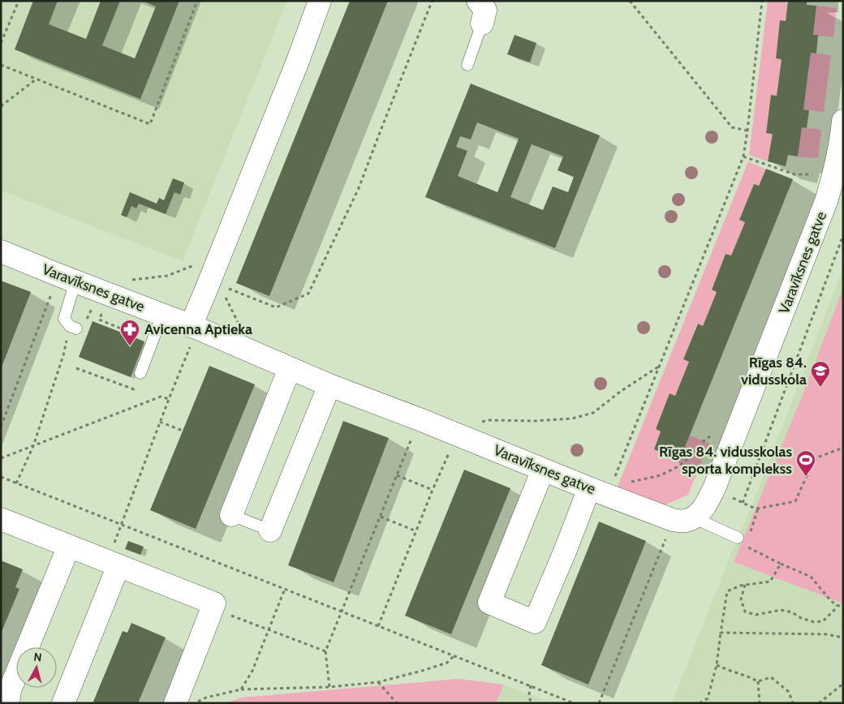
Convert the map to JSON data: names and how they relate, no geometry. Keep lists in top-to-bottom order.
{
  "streets": {
    "street": ["Varavīksnes gatve"]
  },
  "places": {
    "pharmacy": ["Avicenna Aptieka"],
    "school or university": ["Rīgas 84. vidusskola"],
    "sports": ["Rīgas 84. vidusskolas sporta komplekss"]
  },
  "north": "top"
}
